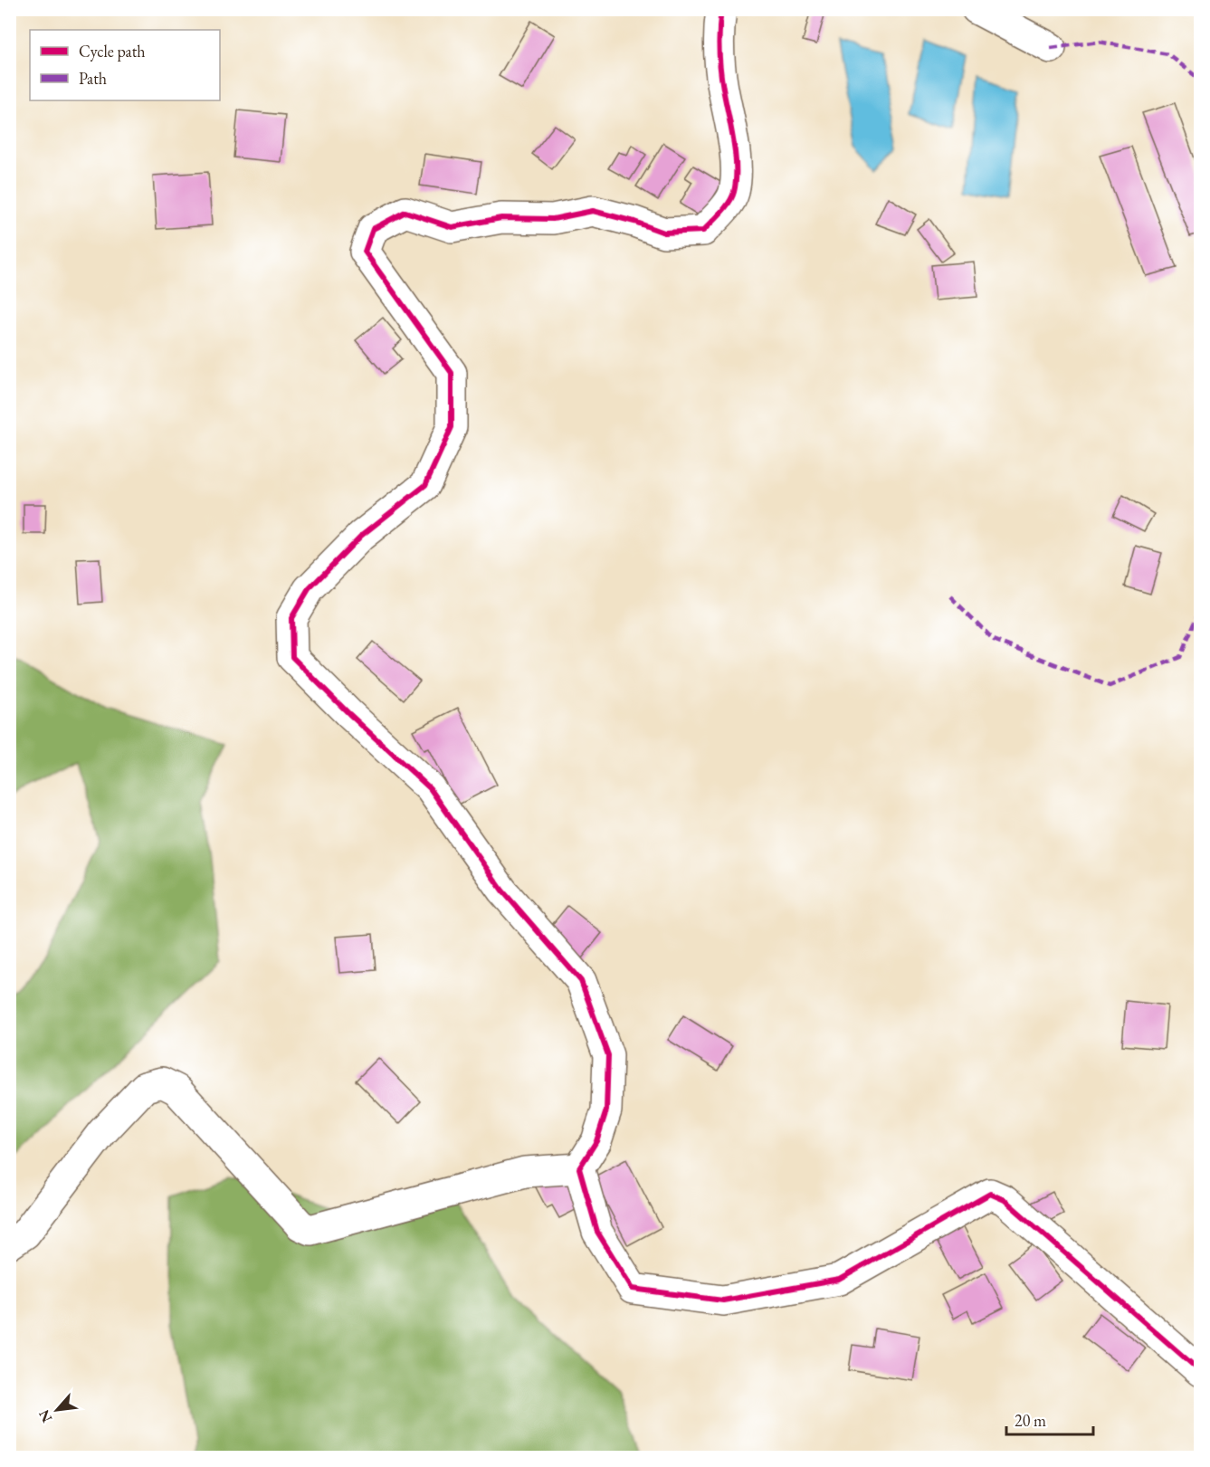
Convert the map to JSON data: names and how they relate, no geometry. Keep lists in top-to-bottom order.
{
  "legend": ["Cycle path", "Path"],
  "scale_bar": "20 m",
  "north": "bottom left"
}
